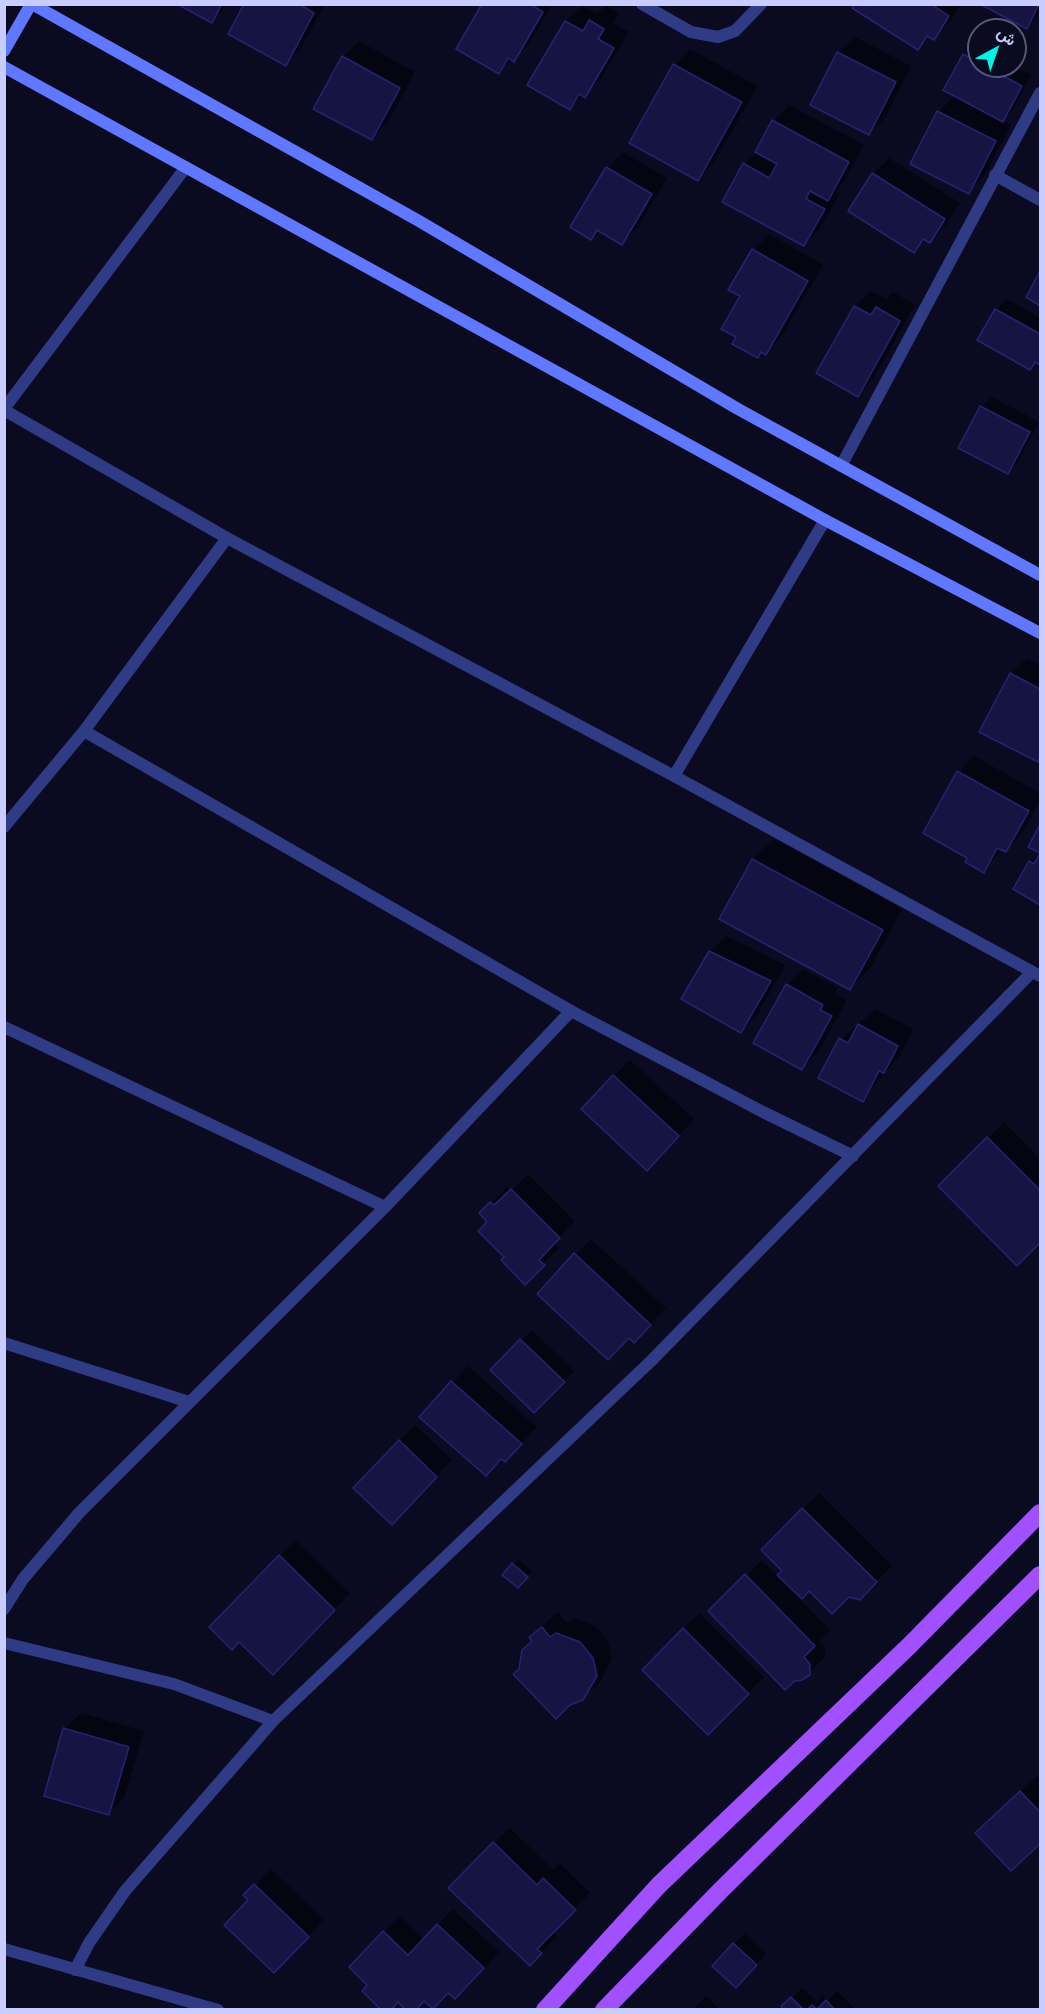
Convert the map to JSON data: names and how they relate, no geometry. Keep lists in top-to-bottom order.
{
  "north": "top right"
}
